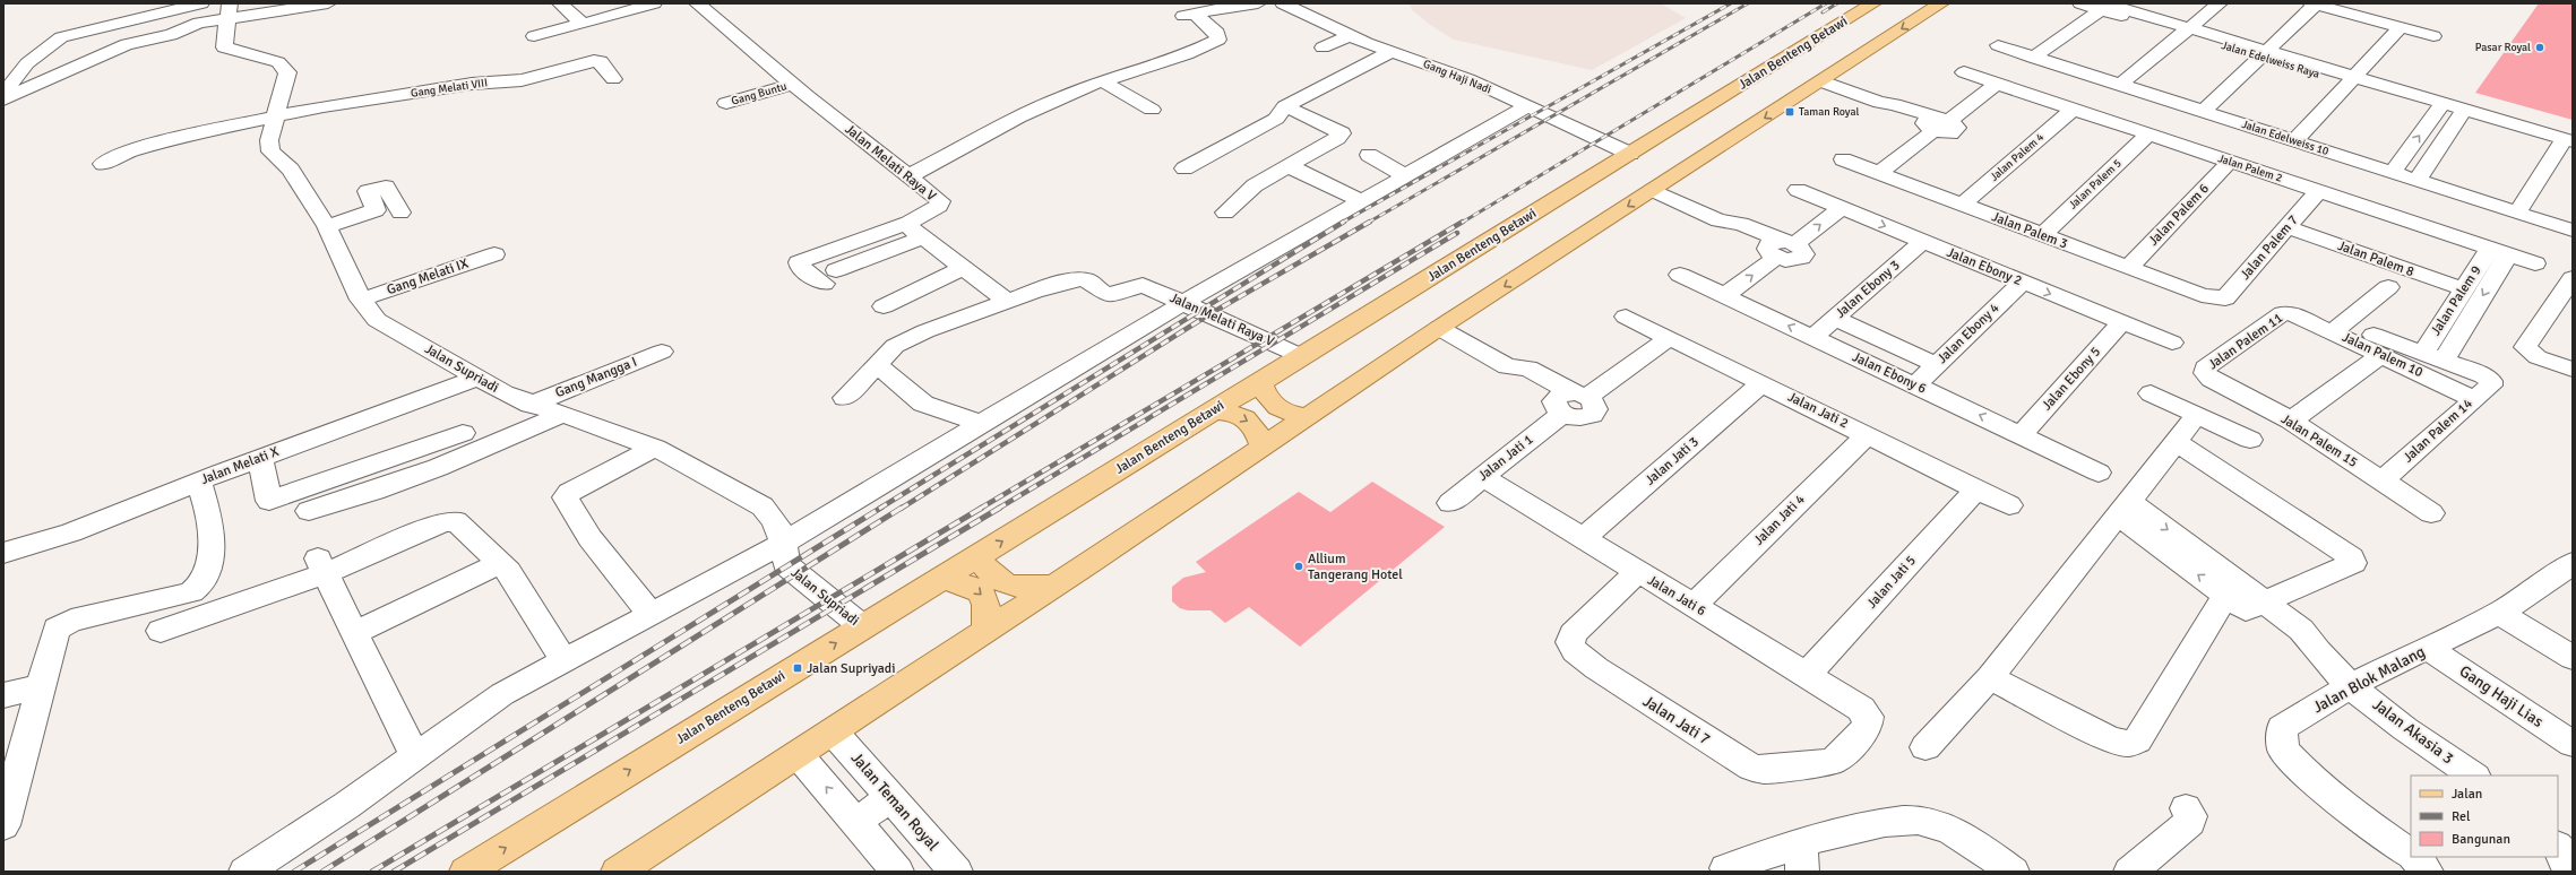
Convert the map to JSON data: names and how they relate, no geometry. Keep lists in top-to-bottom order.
{
  "streets": {
    "main road": ["Jalan Benteng Betawi"],
    "street": [
      "Jalan Edelweiss Raya",
      "Gang Haji Nadi",
      "Gang Melati VIII",
      "Gang Buntu",
      "Jalan Edelweiss 10",
      "Jalan Palem 4",
      "Jalan Melati Raya V",
      "Jalan Palem 2",
      "Jalan Palem 5",
      "Jalan Palem 6",
      "Jalan Palem 3",
      "Jalan Palem 7",
      "Jalan Palem 8",
      "Jalan Ebony 2",
      "Gang Melati IX",
      "Jalan Ebony 3",
      "Jalan Palem 9",
      "Jalan Ebony 4",
      "Jalan Palem 11",
      "Jalan Palem 10",
      "Jalan Supriadi",
      "Jalan Ebony 6",
      "Gang Mangga I",
      "Jalan Ebony 5",
      "Jalan Jati 2",
      "Jalan Palem 14",
      "Jalan Palem 15",
      "Jalan Jati 1",
      "Jalan Jati 3",
      "Jalan Melati X",
      "Jalan Jati 4",
      "Jalan Jati 5",
      "Jalan Jati 6",
      "Jalan Blok Malang",
      "Gang Haji Lias",
      "Jalan Jati 7",
      "Jalan Akasia 3",
      "Jalan Teman Royal"
    ]
  },
  "crossings": [
    ["Jalan Benteng Betawi", "Gang Haji Nadi"],
    ["Jalan Benteng Betawi", "Jalan Melati Raya V"],
    ["Jalan Benteng Betawi", "Jalan Supriadi"],
    ["Gang Melati VIII", "Jalan Supriadi"],
    ["Gang Buntu", "Jalan Melati Raya V"],
    ["Jalan Palem 4", "Jalan Palem 2"],
    ["Jalan Palem 4", "Jalan Palem 3"],
    ["Jalan Palem 2", "Jalan Palem 5"],
    ["Jalan Palem 2", "Jalan Palem 6"],
    ["Jalan Palem 2", "Jalan Palem 7"],
    ["Jalan Palem 2", "Jalan Palem 9"],
    ["Jalan Palem 5", "Jalan Palem 3"],
    ["Jalan Palem 6", "Jalan Palem 3"],
    ["Jalan Palem 3", "Jalan Palem 7"],
    ["Jalan Palem 7", "Jalan Palem 8"],
    ["Jalan Palem 8", "Jalan Palem 9"],
    ["Jalan Ebony 2", "Jalan Ebony 3"],
    ["Jalan Ebony 2", "Jalan Ebony 4"],
    ["Jalan Ebony 2", "Jalan Ebony 5"],
    ["Gang Melati IX", "Jalan Supriadi"],
    ["Jalan Ebony 3", "Jalan Ebony 6"],
    ["Jalan Palem 9", "Jalan Palem 10"],
    ["Jalan Ebony 4", "Jalan Ebony 6"],
    ["Jalan Palem 11", "Jalan Palem 10"],
    ["Jalan Palem 11", "Jalan Palem 15"],
    ["Jalan Palem 10", "Jalan Palem 14"],
    ["Jalan Supriadi", "Gang Mangga I"],
    ["Jalan Supriadi", "Jalan Melati X"],
    ["Jalan Ebony 6", "Jalan Ebony 5"],
    ["Jalan Jati 2", "Jalan Jati 1"],
    ["Jalan Jati 2", "Jalan Jati 3"],
    ["Jalan Jati 2", "Jalan Jati 4"],
    ["Jalan Jati 2", "Jalan Jati 5"],
    ["Jalan Palem 14", "Jalan Palem 15"],
    ["Jalan Jati 1", "Jalan Jati 6"],
    ["Jalan Jati 3", "Jalan Jati 6"],
    ["Jalan Jati 4", "Jalan Jati 6"],
    ["Jalan Jati 5", "Jalan Jati 6"],
    ["Jalan Jati 6", "Jalan Jati 7"],
    ["Jalan Blok Malang", "Gang Haji Lias"],
    ["Jalan Blok Malang", "Jalan Akasia 3"]
  ],
  "one_way": ["Jalan Ebony 6"],
  "places": {
    "other": ["Pasar Royal", "Allium Tangerang Hotel"],
    "transit": ["Taman Royal", "Jalan Supriyadi"]
  },
  "legend": ["Jalan", "Rel", "Bangunan"]
}
